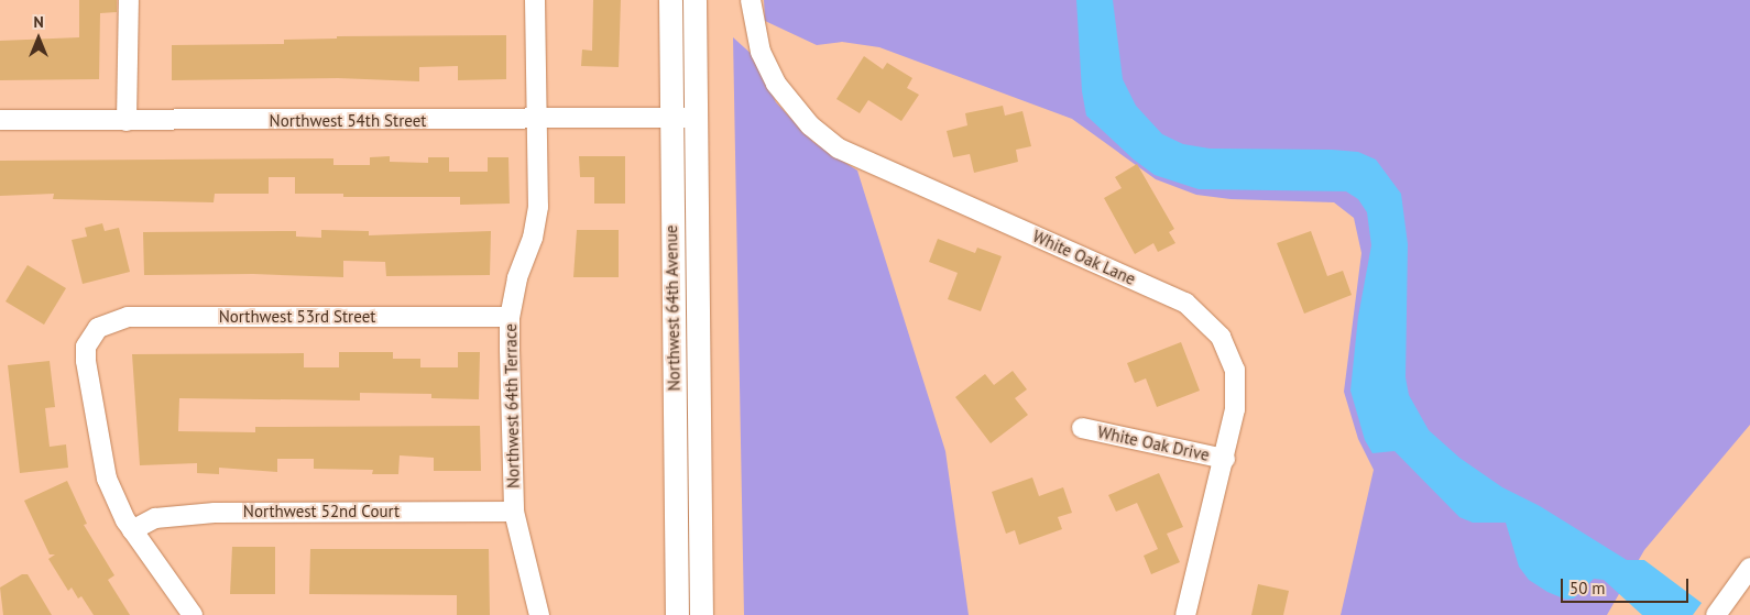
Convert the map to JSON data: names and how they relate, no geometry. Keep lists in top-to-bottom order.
{
  "streets": {
    "street": [
      "Northwest 54th Street",
      "White Oak Lane",
      "Northwest 64th Avenue",
      "Northwest 53rd Street",
      "Northwest 64th Terrace",
      "White Oak Drive",
      "Northwest 52nd Court"
    ]
  },
  "crossings": [
    ["Northwest 54th Street", "Northwest 64th Avenue"],
    ["Northwest 54th Street", "Northwest 64th Terrace"],
    ["White Oak Lane", "White Oak Drive"],
    ["Northwest 53rd Street", "Northwest 64th Terrace"],
    ["Northwest 53rd Street", "Northwest 52nd Court"],
    ["Northwest 64th Terrace", "Northwest 52nd Court"]
  ],
  "scale_bar": "50 m",
  "north": "top"
}
